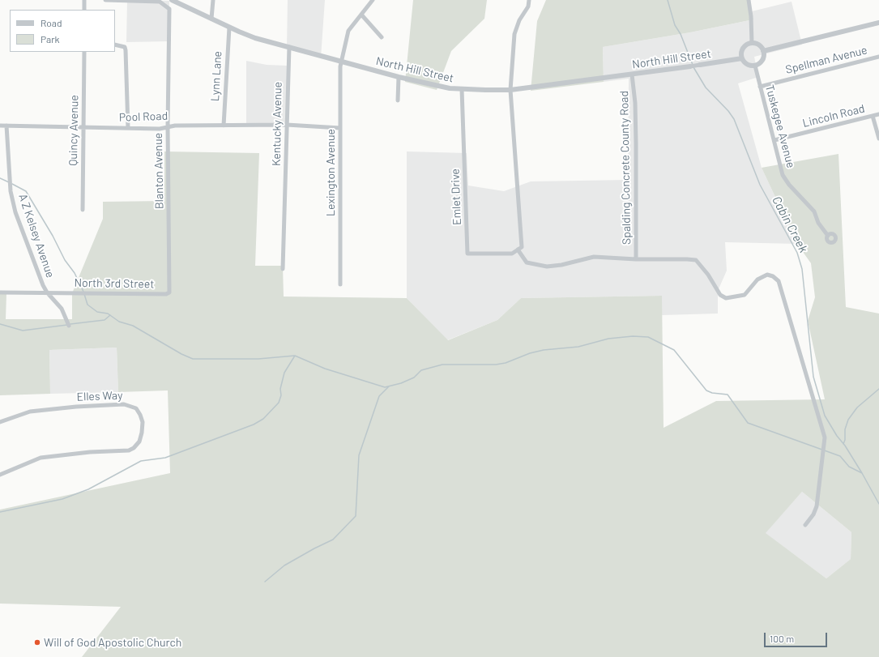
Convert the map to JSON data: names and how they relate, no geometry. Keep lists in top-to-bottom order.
{
  "streets": {
    "street": [
      "North Hill Street",
      "Spellman Avenue",
      "Lynn Lane",
      "Lincoln Road",
      "Pool Road",
      "Kentucky Avenue",
      "Tuskegee Avenue",
      "Quincy Avenue",
      "Spalding Concrete County Road",
      "Blanton Avenue",
      "Lexington Avenue",
      "Emlet Drive",
      "A Z Kelsey Avenue",
      "North 3rd Street",
      "Elles Way"
    ]
  },
  "crossings": [
    ["North Hill Street", "Lynn Lane"],
    ["North Hill Street", "Kentucky Avenue"],
    ["North Hill Street", "Tuskegee Avenue"],
    ["North Hill Street", "Spalding Concrete County Road"],
    ["North Hill Street", "Lexington Avenue"],
    ["North Hill Street", "Emlet Drive"],
    ["Spellman Avenue", "Tuskegee Avenue"],
    ["Lynn Lane", "Pool Road"],
    ["Lincoln Road", "Tuskegee Avenue"],
    ["Pool Road", "Kentucky Avenue"],
    ["Pool Road", "Quincy Avenue"],
    ["Pool Road", "Blanton Avenue"],
    ["Pool Road", "Lexington Avenue"],
    ["Pool Road", "A Z Kelsey Avenue"],
    ["Blanton Avenue", "North 3rd Street"],
    ["A Z Kelsey Avenue", "North 3rd Street"]
  ],
  "water": ["Cabin Creek"],
  "places": ["Will of God Apostolic Church"],
  "legend": ["Road", "Park"],
  "scale_bar": "100 m"
}
